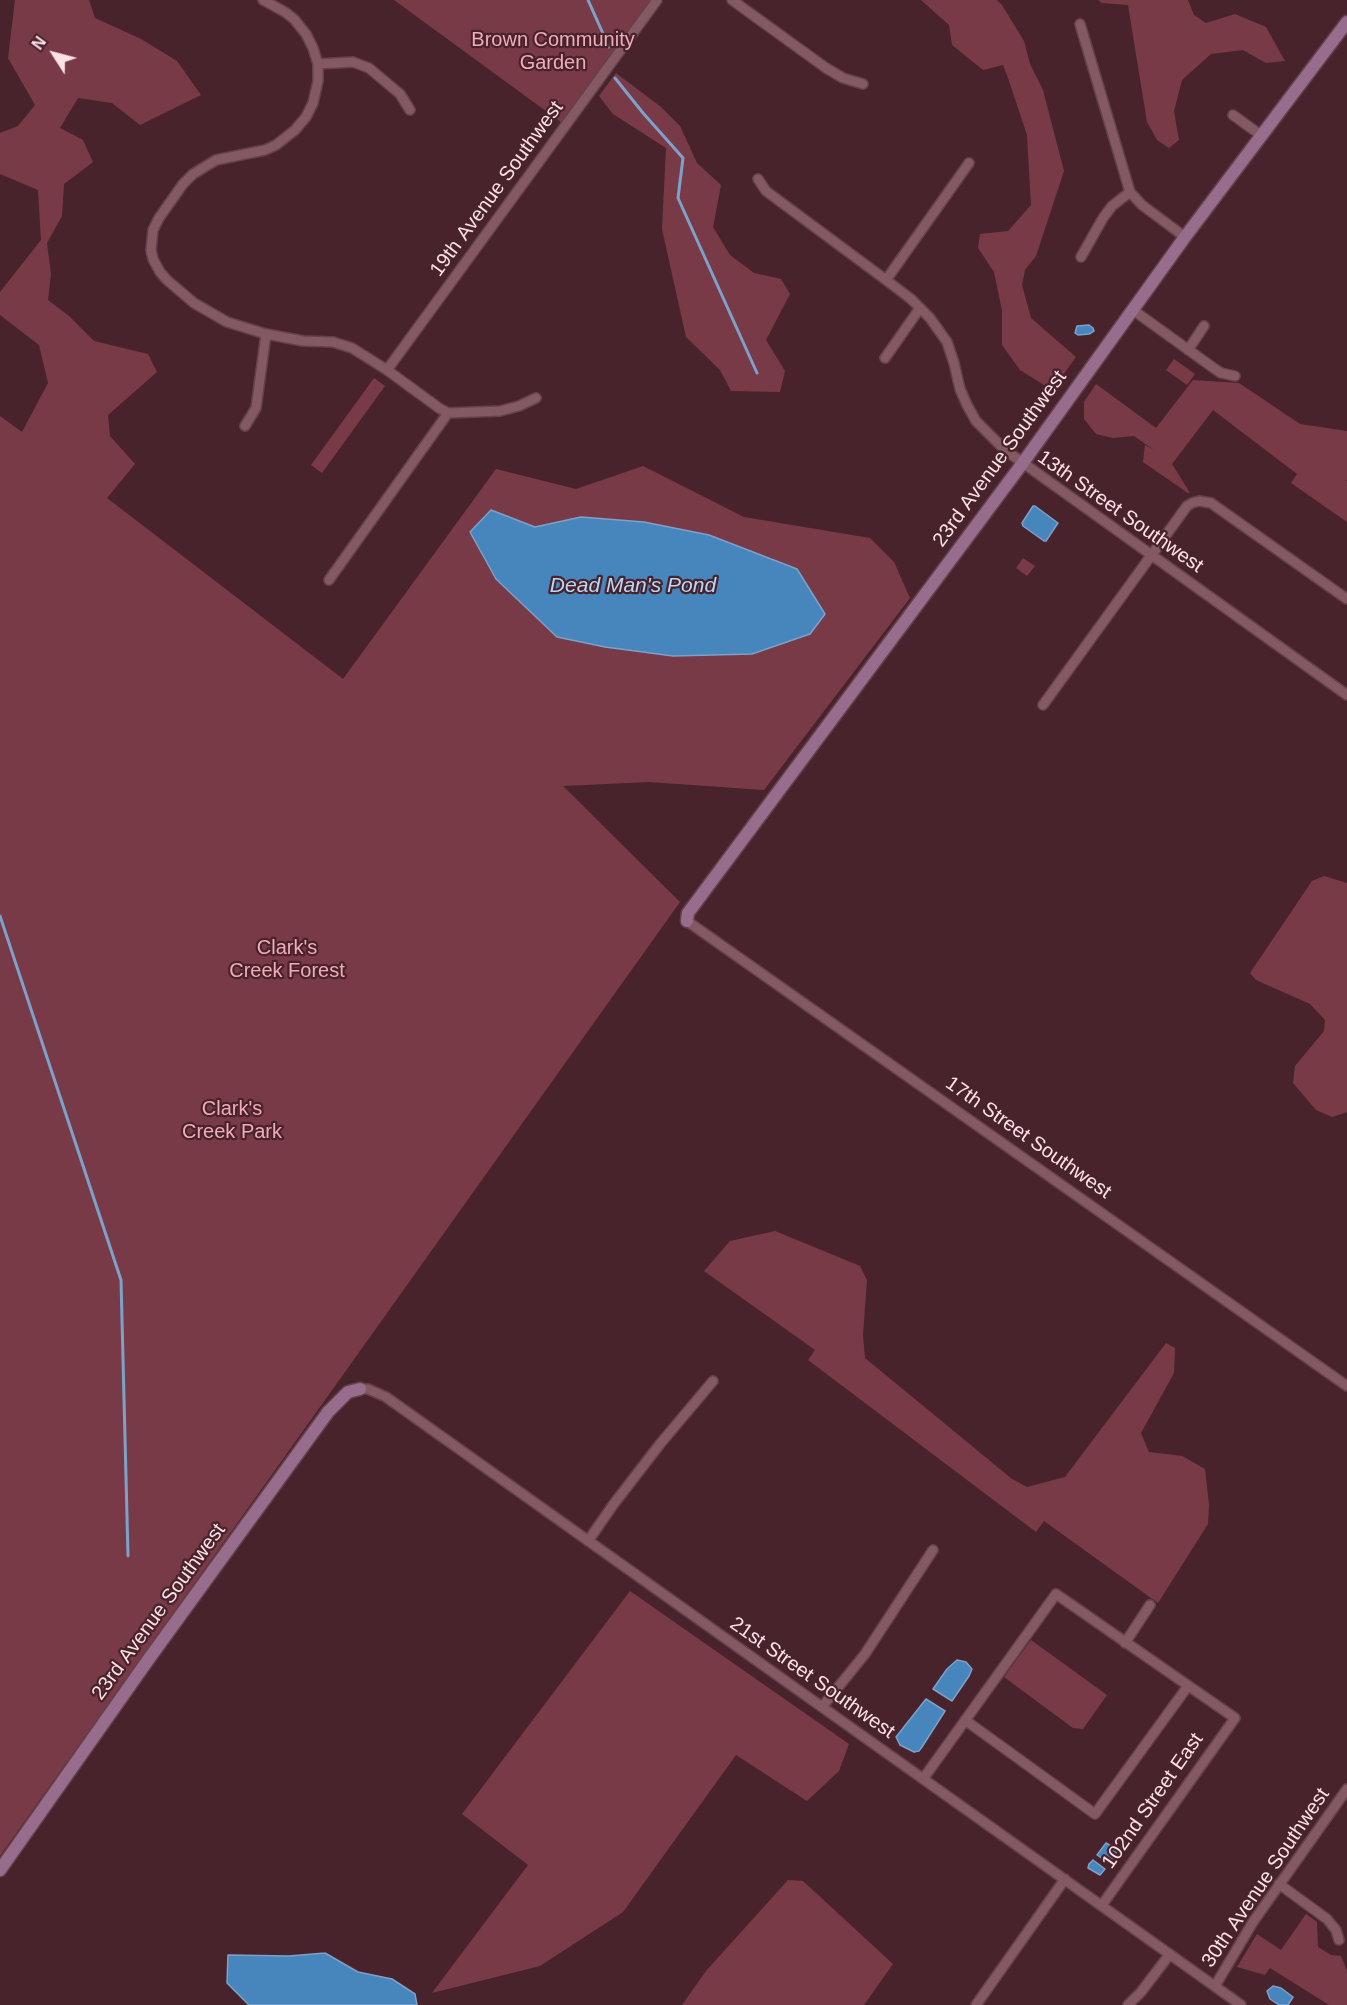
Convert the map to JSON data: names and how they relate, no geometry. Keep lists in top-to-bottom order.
{
  "streets": {
    "street": [
      "19th Avenue Southwest",
      "23rd Avenue Southwest",
      "13th Street Southwest",
      "17th Street Southwest",
      "21st Street Southwest",
      "102nd Street East",
      "30th Avenue Southwest"
    ]
  },
  "crossings": [
    ["23rd Avenue Southwest", "13th Street Southwest"],
    ["23rd Avenue Southwest", "17th Street Southwest"],
    ["23rd Avenue Southwest", "21st Street Southwest"],
    ["21st Street Southwest", "102nd Street East"],
    ["21st Street Southwest", "30th Avenue Southwest"]
  ],
  "water": ["Dead Man's Pond"],
  "parks": ["Brown Community Garden", "Clark's Creek Forest", "Clark's Creek Park"],
  "north": "top left"
}
